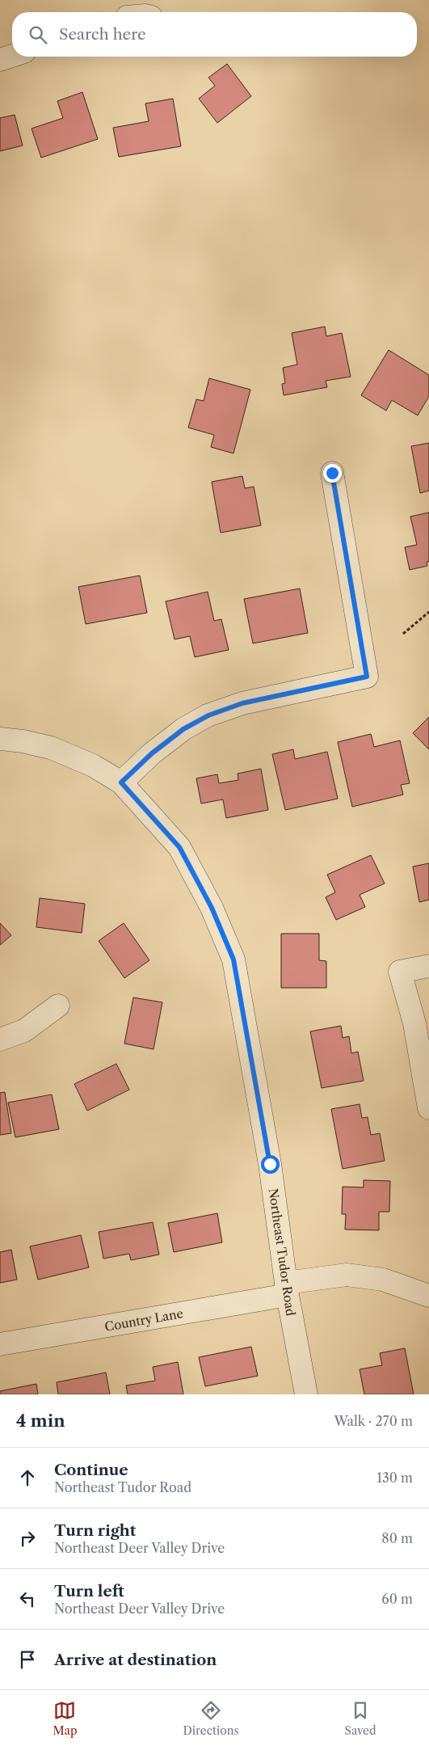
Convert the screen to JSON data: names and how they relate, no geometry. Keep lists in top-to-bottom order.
{
  "streets": {
    "street": ["Northeast Tudor Road", "Country Lane"]
  },
  "crossings": [
    ["Northeast Tudor Road", "Country Lane"]
  ],
  "page": {
    "search": "Search here",
    "heading": ["4 min", "Walk · 270 m"],
    "list": [
      ["Continue", "Northeast Tudor Road", "130 m"],
      ["Turn right", "Northeast Deer Valley Drive", "80 m"],
      ["Turn left", "Northeast Deer Valley Drive", "60 m"],
      "Arrive at destination"
    ],
    "nav": ["Map", "Directions", "Saved"]
  }
}
